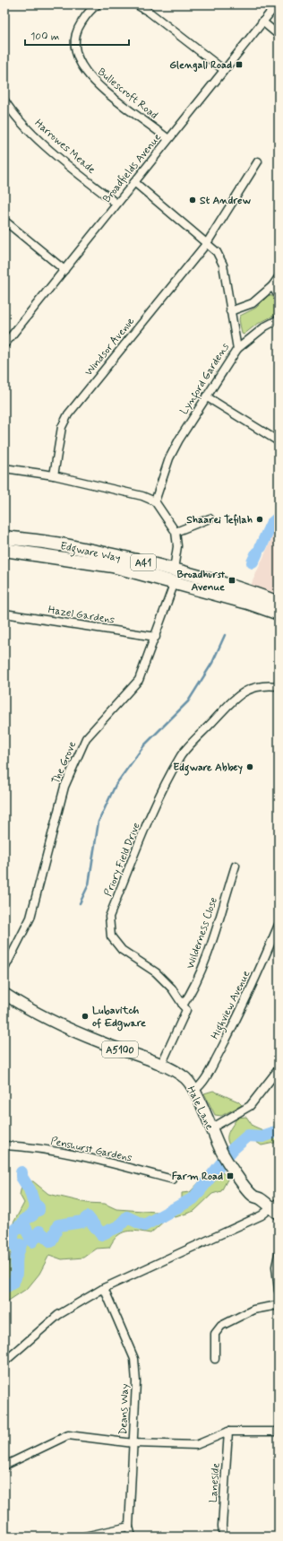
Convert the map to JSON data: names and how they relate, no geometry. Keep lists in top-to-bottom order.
{
  "streets": {
    "highway": ["Edgware Way", "A41"],
    "main road": ["A5100", "Hale Lane"],
    "street": [
      "Bullescroft Road",
      "Harrowes Meade",
      "Broadfields Avenue",
      "Windsor Avenue",
      "Lynford Gardens",
      "Hazel Gardens",
      "The Grove",
      "Priory Field Drive",
      "Wilderness Close",
      "Highview Avenue",
      "Penshurst Gardens",
      "Deans Way",
      "Laneside"
    ]
  },
  "crossings": [
    ["Bullescroft Road", "Broadfields Avenue"],
    ["Harrowes Meade", "Broadfields Avenue"],
    ["Broadfields Avenue", "Lynford Gardens"],
    ["Windsor Avenue", "Lynford Gardens"],
    ["Edgware Way", "The Grove"],
    ["Hazel Gardens", "The Grove"],
    ["Priory Field Drive", "Wilderness Close"],
    ["Highview Avenue", "Hale Lane"]
  ],
  "places": {
    "transit": ["Glengall Road", "Broadhurst Avenue", "Farm Road"],
    "other": [
      "St Andrew",
      "Shaarei Tefilah",
      "Edgware Abbey",
      "Lubavitch of Edgware"
    ]
  },
  "scale_bar": "100 m"
}
